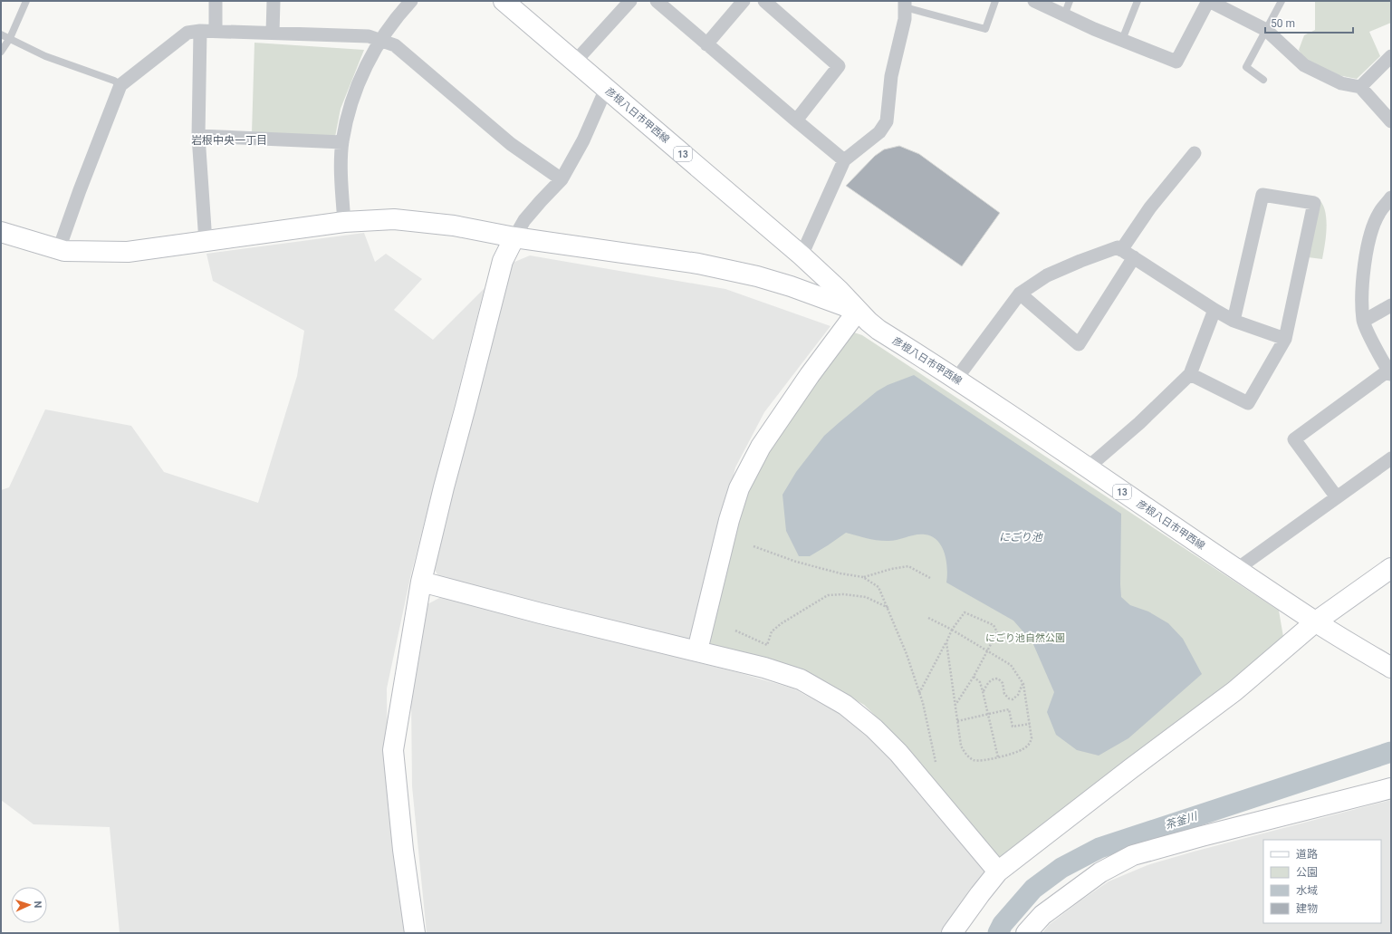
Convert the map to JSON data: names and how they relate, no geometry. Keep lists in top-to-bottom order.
{
  "streets": {
    "street": ["彦根八日市甲西線", "13"]
  },
  "districts": ["岩根中央一丁目"],
  "water": ["にごり池", "茶釜川"],
  "parks": ["にごり池自然公園"],
  "legend": [
    "道路",
    "公園",
    "水域",
    "建物"
  ],
  "scale_bar": "50 m",
  "north": "right"
}
